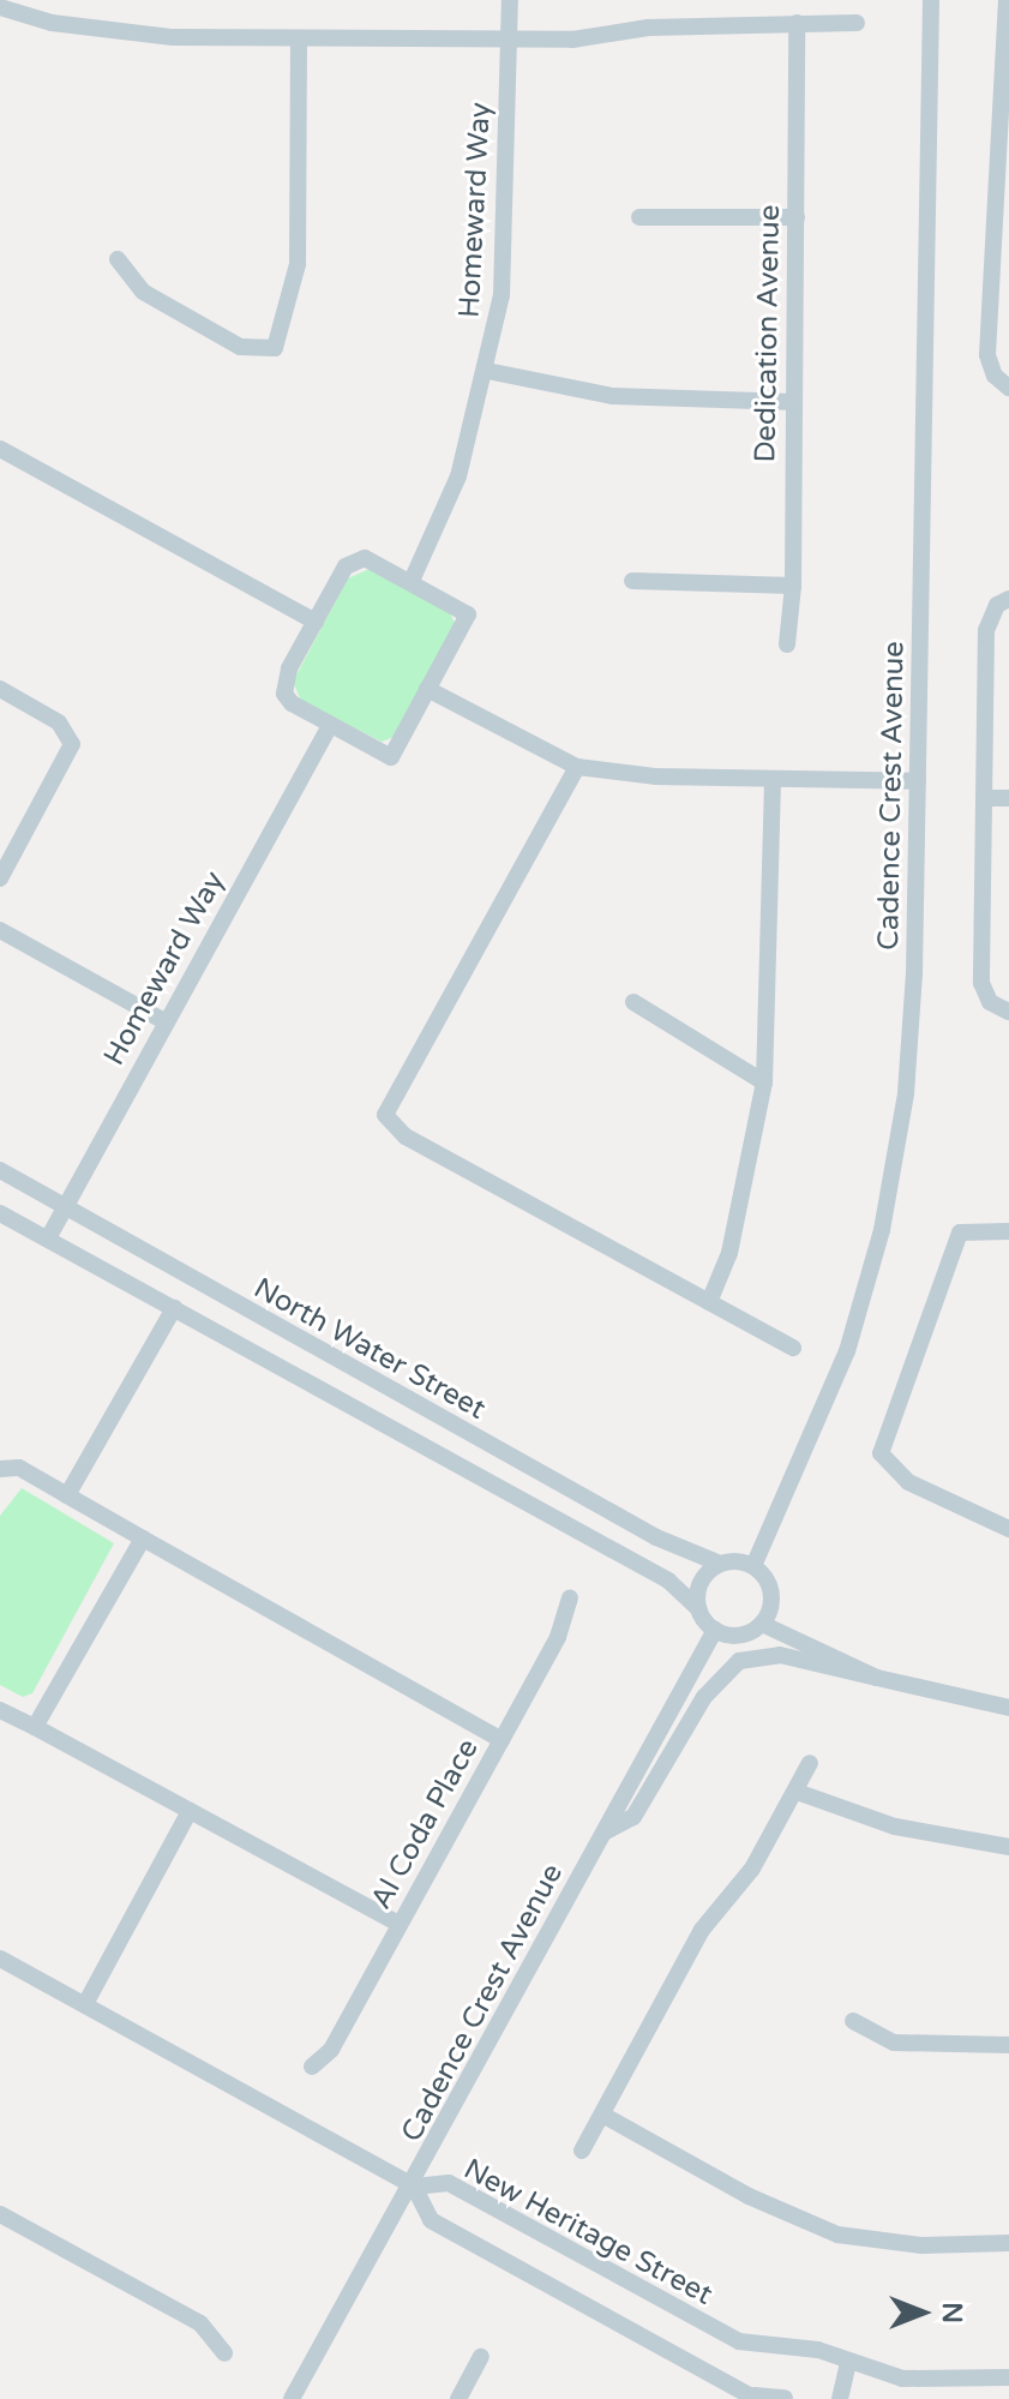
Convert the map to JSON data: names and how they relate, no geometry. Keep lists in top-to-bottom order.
{
  "streets": {
    "street": [
      "Homeward Way",
      "Dedication Avenue",
      "Cadence Crest Avenue",
      "North Water Street",
      "Al Coda Place",
      "New Heritage Street"
    ]
  },
  "crossings": [
    ["Homeward Way", "North Water Street"],
    ["Cadence Crest Avenue", "North Water Street"],
    ["Cadence Crest Avenue", "New Heritage Street"]
  ],
  "north": "right"
}
